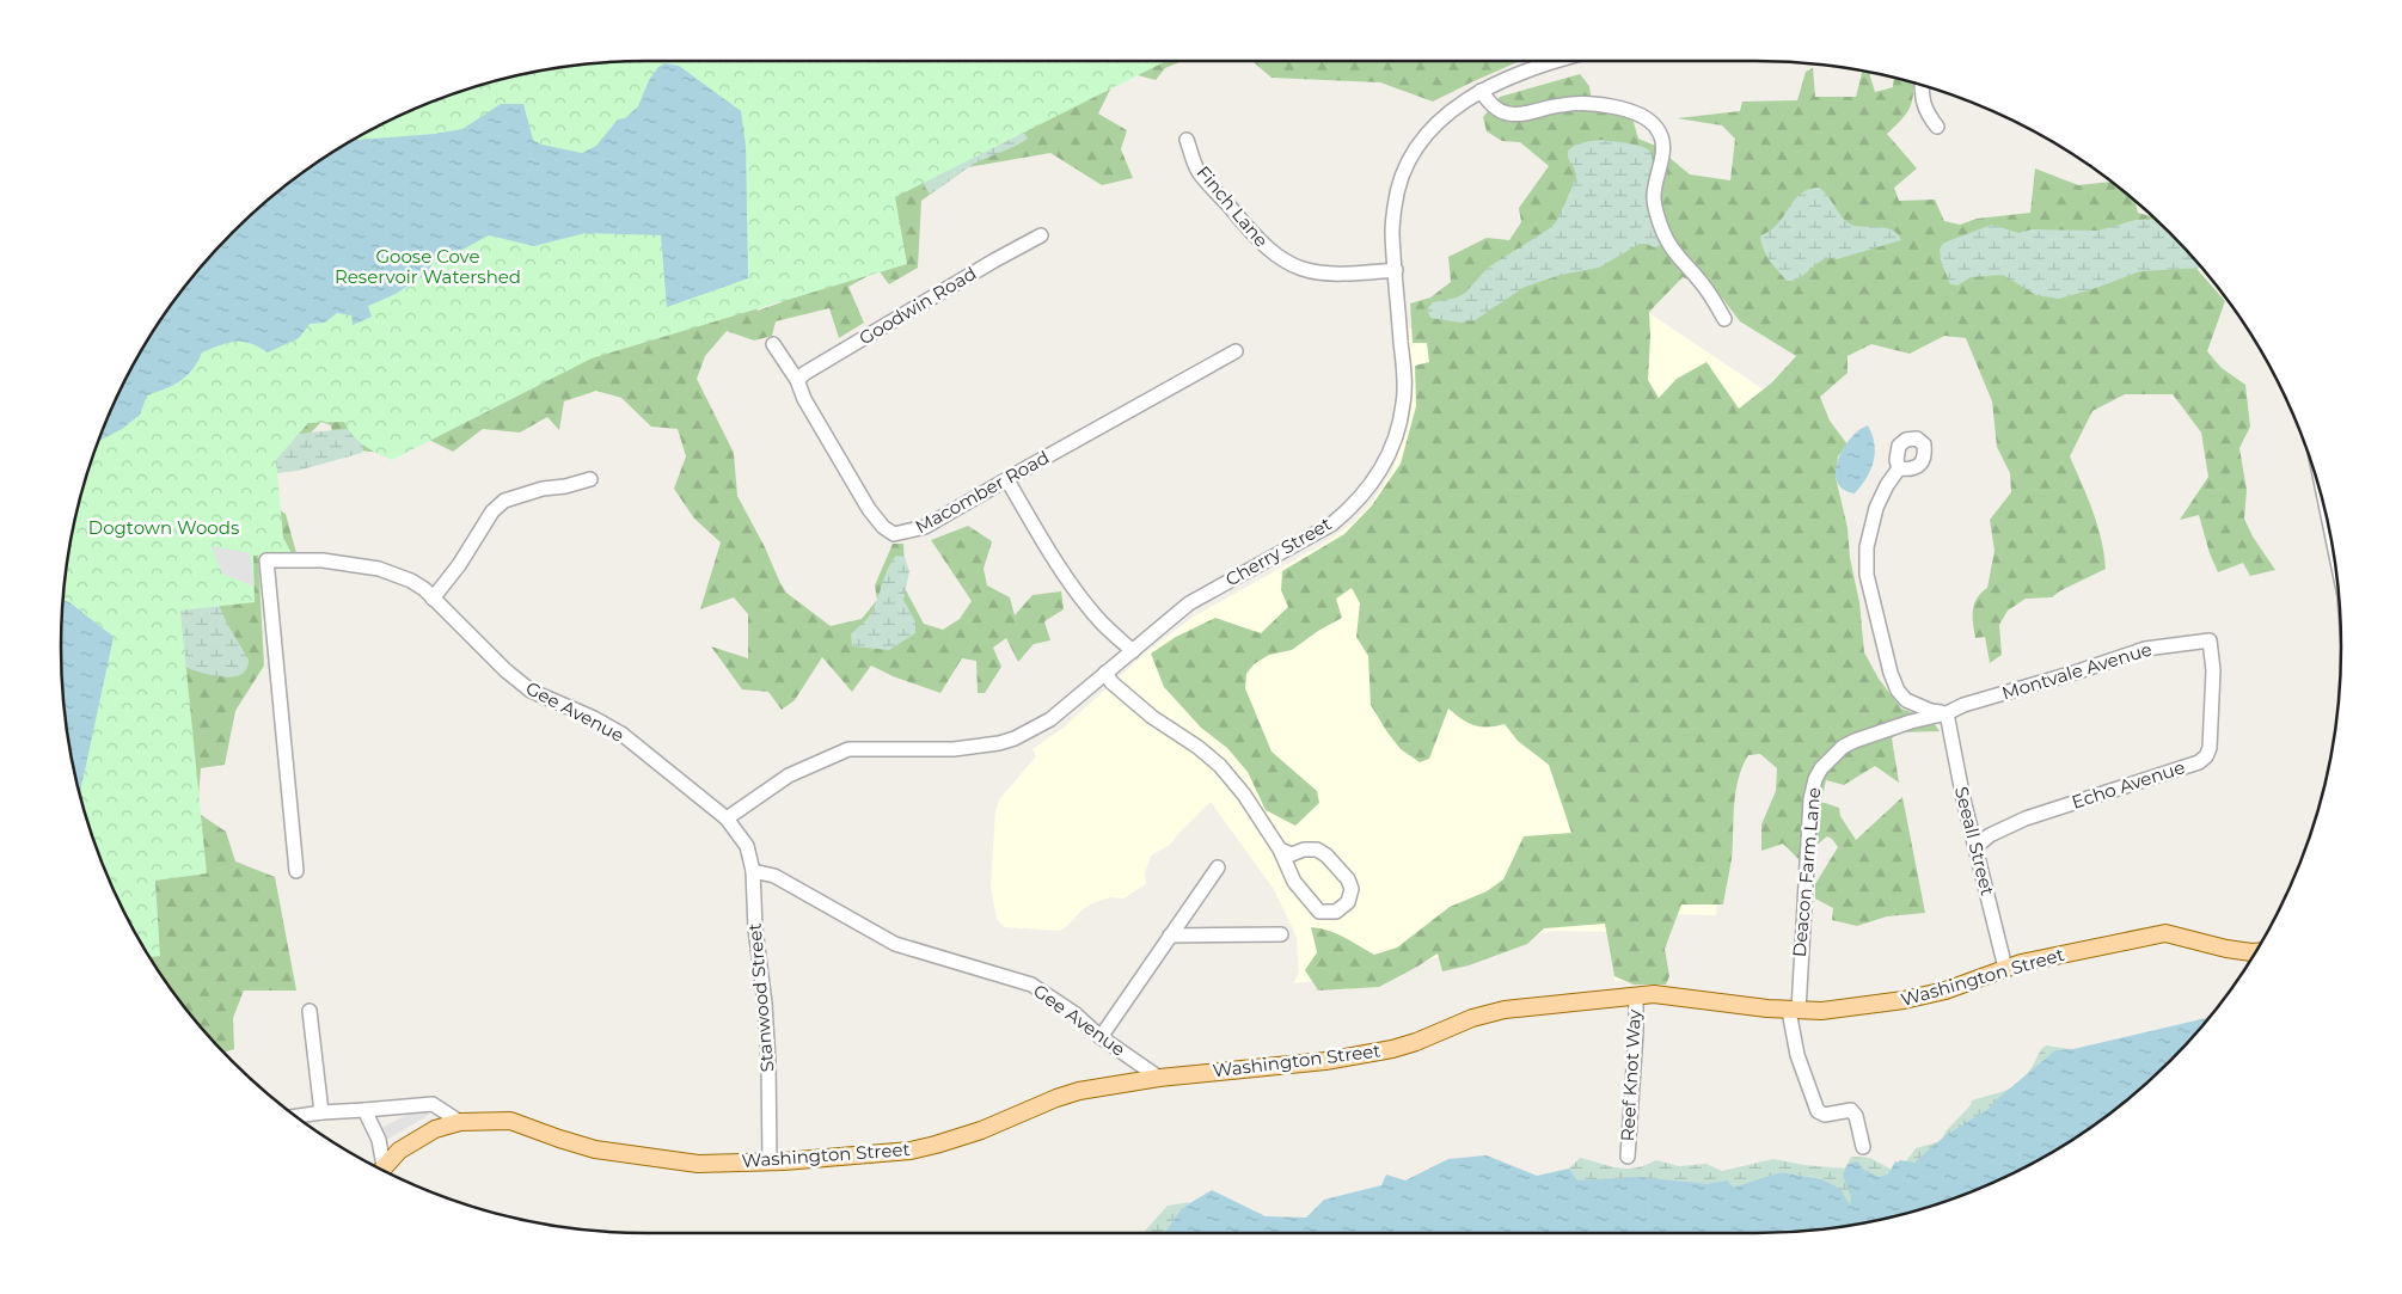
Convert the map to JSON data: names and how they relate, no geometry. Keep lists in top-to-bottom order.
{
  "streets": {
    "main road": ["Washington Street"],
    "street": [
      "Finch Lane",
      "Goodwin Road",
      "Macomber Road",
      "Cherry Street",
      "Montvale Avenue",
      "Gee Avenue",
      "Echo Avenue",
      "Seeall Street",
      "Deacon Farm Lane",
      "Stanwood Street",
      "Reef Knot Way"
    ]
  },
  "crossings": [
    ["Finch Lane", "Cherry Street"],
    ["Goodwin Road", "Macomber Road"],
    ["Cherry Street", "Gee Avenue"],
    ["Montvale Avenue", "Echo Avenue"],
    ["Montvale Avenue", "Seeall Street"],
    ["Montvale Avenue", "Deacon Farm Lane"],
    ["Gee Avenue", "Washington Street"],
    ["Gee Avenue", "Stanwood Street"],
    ["Echo Avenue", "Seeall Street"],
    ["Seeall Street", "Deacon Farm Lane"],
    ["Seeall Street", "Washington Street"],
    ["Deacon Farm Lane", "Washington Street"],
    ["Washington Street", "Stanwood Street"],
    ["Washington Street", "Reef Knot Way"]
  ],
  "parks": ["Goose Cove Reservoir Watershed", "Dogtown Woods"]
}
